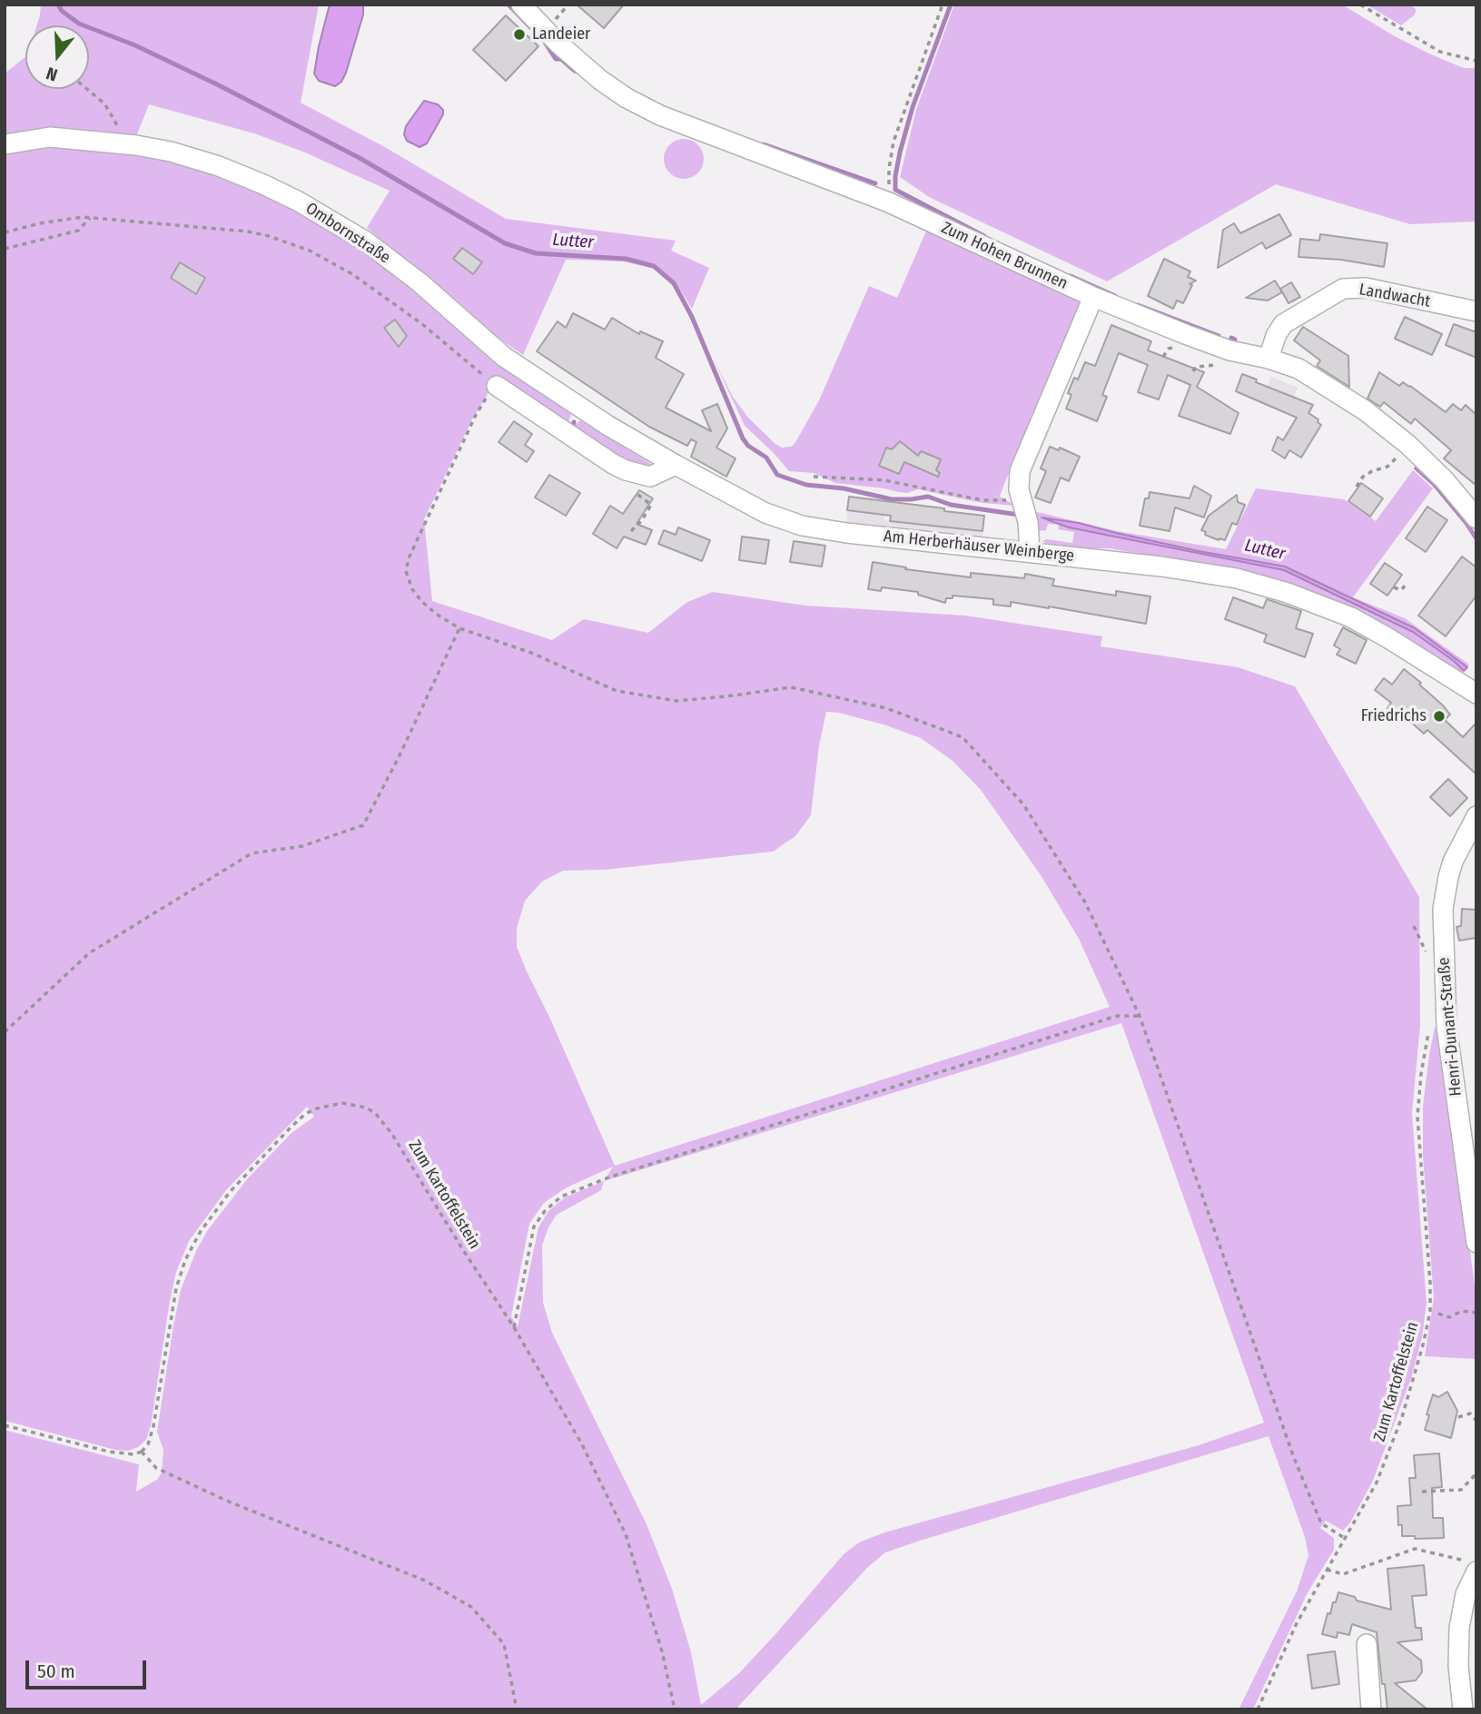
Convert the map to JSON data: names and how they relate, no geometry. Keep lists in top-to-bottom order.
{
  "streets": {
    "street": [
      "Ombornstraße",
      "Zum Hohen Brunnen",
      "Landwacht",
      "Am Herberhäuser Weinberge",
      "Henri-Dunant-Straße"
    ],
    "path": ["Zum Kartoffelstein"]
  },
  "crossings": [
    ["Ombornstraße", "Am Herberhäuser Weinberge"],
    ["Zum Hohen Brunnen", "Landwacht"]
  ],
  "water": ["Lutter"],
  "places": ["Landeier", "Friedrichs"],
  "scale_bar": "50 m",
  "north": "bottom"
}
